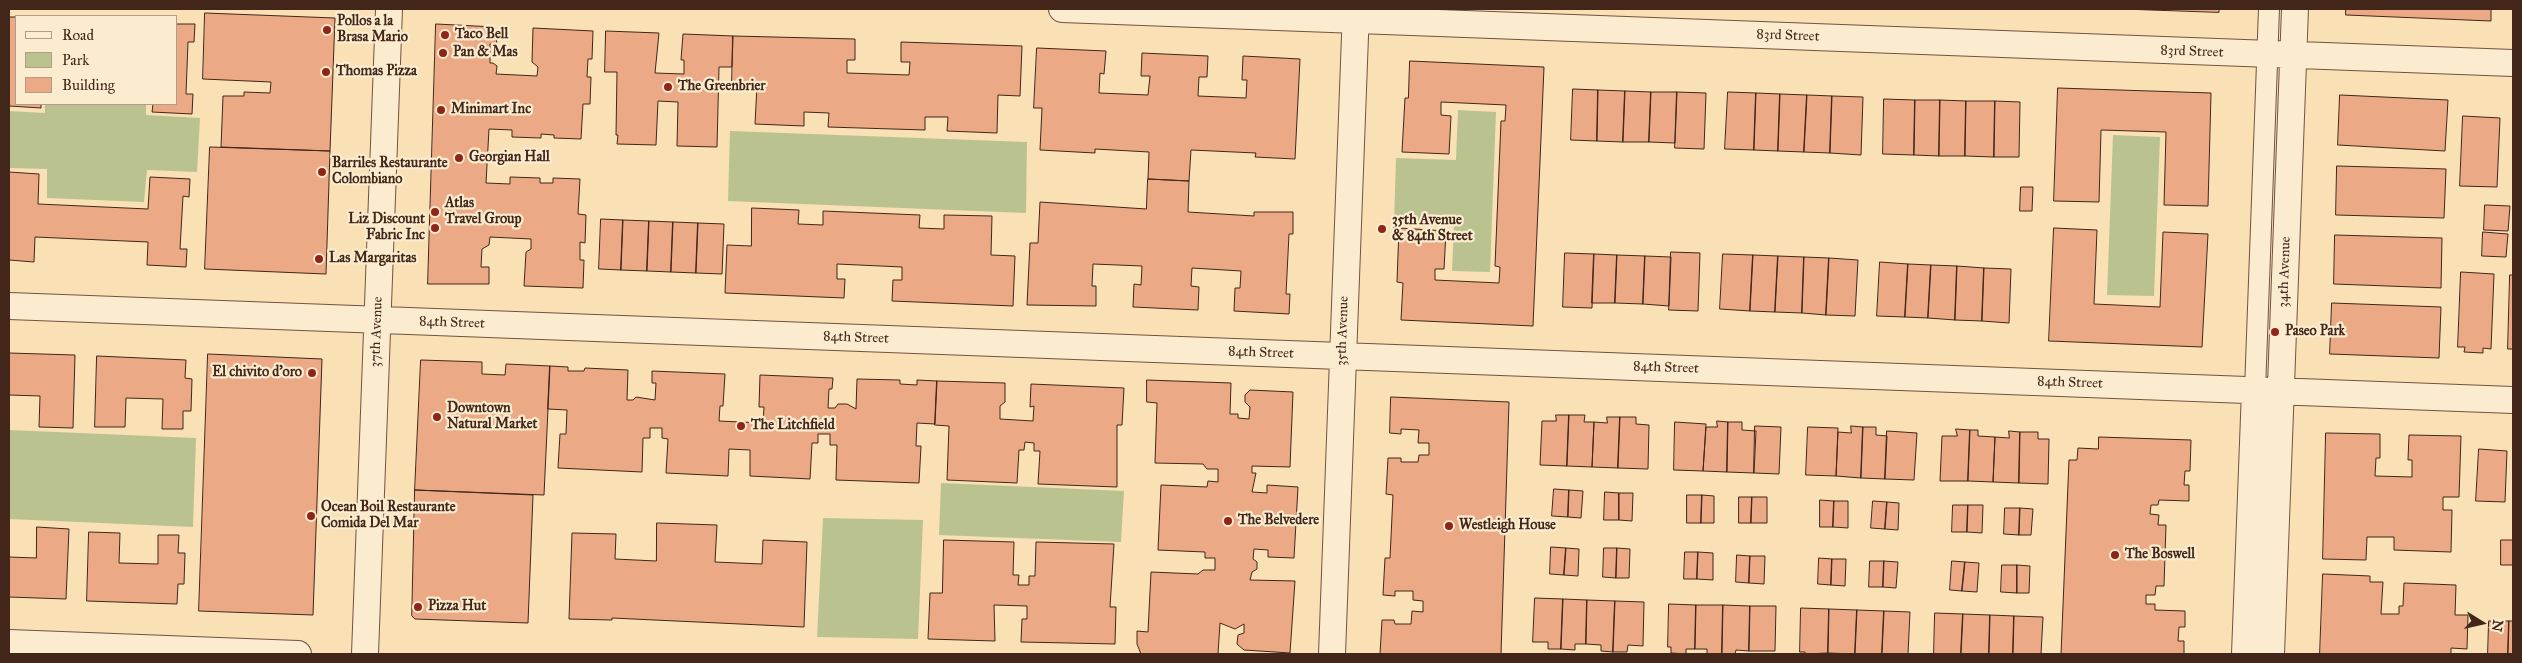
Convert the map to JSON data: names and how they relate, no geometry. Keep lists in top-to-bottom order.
{
  "streets": {
    "street": [
      "83rd Street",
      "34th Avenue",
      "84th Street",
      "35th Avenue",
      "37th Avenue"
    ]
  },
  "crossings": [
    ["83rd Street", "34th Avenue"],
    ["83rd Street", "35th Avenue"],
    ["34th Avenue", "84th Street"],
    ["84th Street", "35th Avenue"],
    ["84th Street", "37th Avenue"]
  ],
  "places": [
    "Pollos a la Brasa Mario",
    "Taco Bell",
    "Pan & Mas",
    "Thomas Pizza",
    "The Greenbrier",
    "Minimart Inc",
    "Georgian Hall",
    "Barriles Restaurante Colombiano",
    "Atlas Travel Group",
    "Liz Discount Fabric Inc",
    "35th Avenue & 84th Street",
    "Las Margaritas",
    "Paseo Park",
    "El chivito d’oro",
    "Downtown Natural Market",
    "The Litchfield",
    "Ocean Boil Restaurante Comida Del Mar",
    "The Belvedere",
    "Westleigh House",
    "The Boswell",
    "Pizza Hut"
  ],
  "legend": ["Road", "Park", "Building"],
  "north": "right"
}
